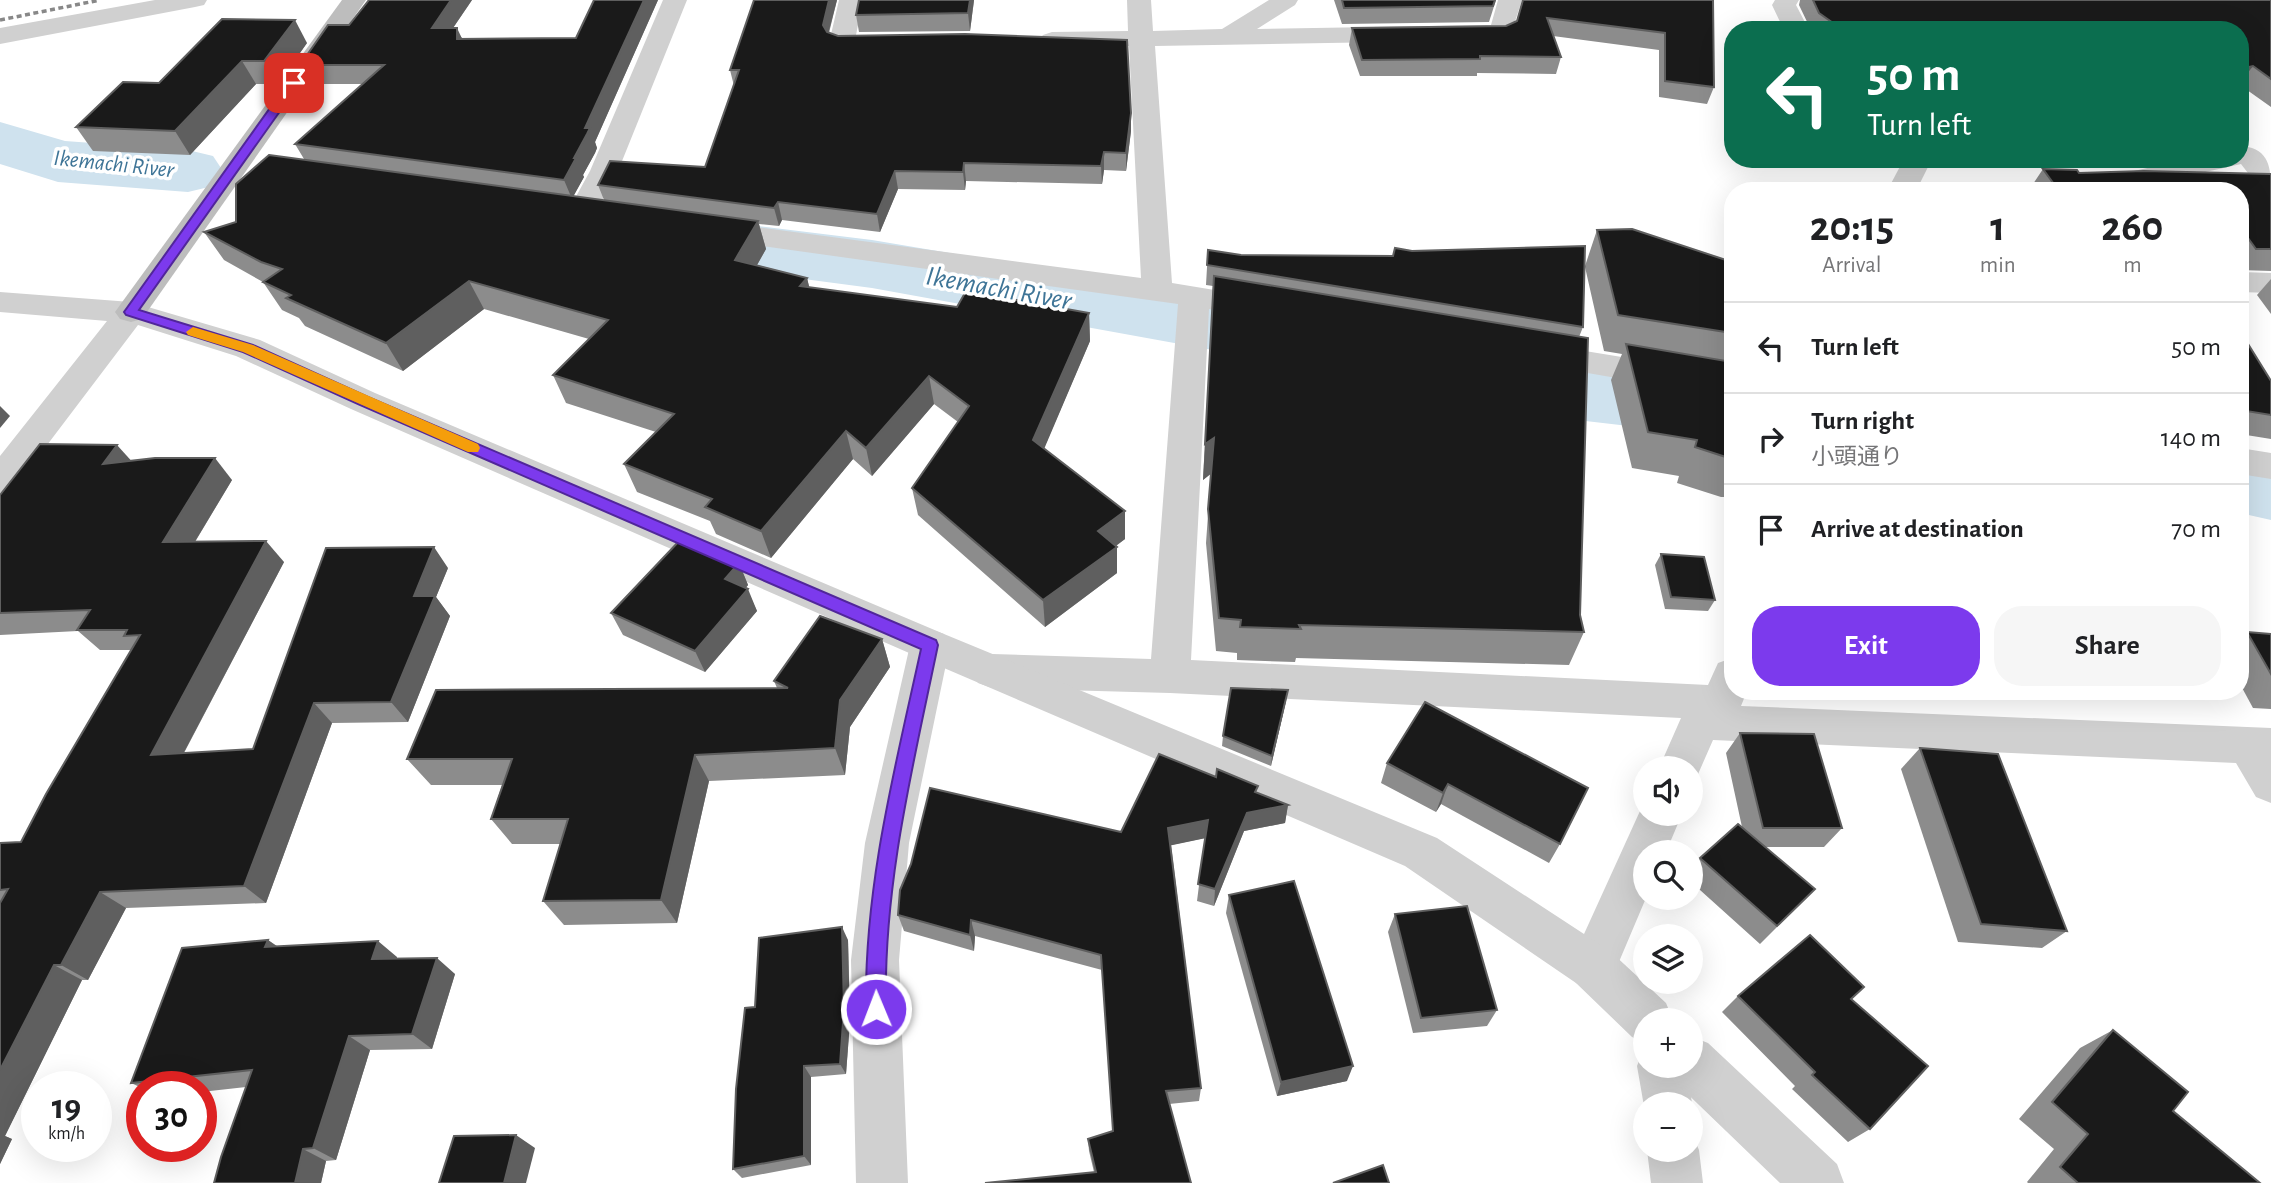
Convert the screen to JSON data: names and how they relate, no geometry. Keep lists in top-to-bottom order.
{
  "water": ["Ikemachi River"],
  "page": {
    "turn": ["50 m", "Turn left"],
    "eta": [
      "20:15",
      "Arrival",
      "1",
      "min",
      "260",
      "m"
    ],
    "list": [
      {
        "name": "Turn left",
        "value": "50 m"
      },
      {
        "name": "Turn right",
        "note": "小頭通り",
        "value": "140 m"
      },
      {
        "name": "Arrive at destination",
        "value": "70 m"
      }
    ],
    "buttons": ["Exit", "Share"],
    "map_buttons": ["+", "−"],
    "speed": "19 km/h",
    "limit": "30"
  }
}
